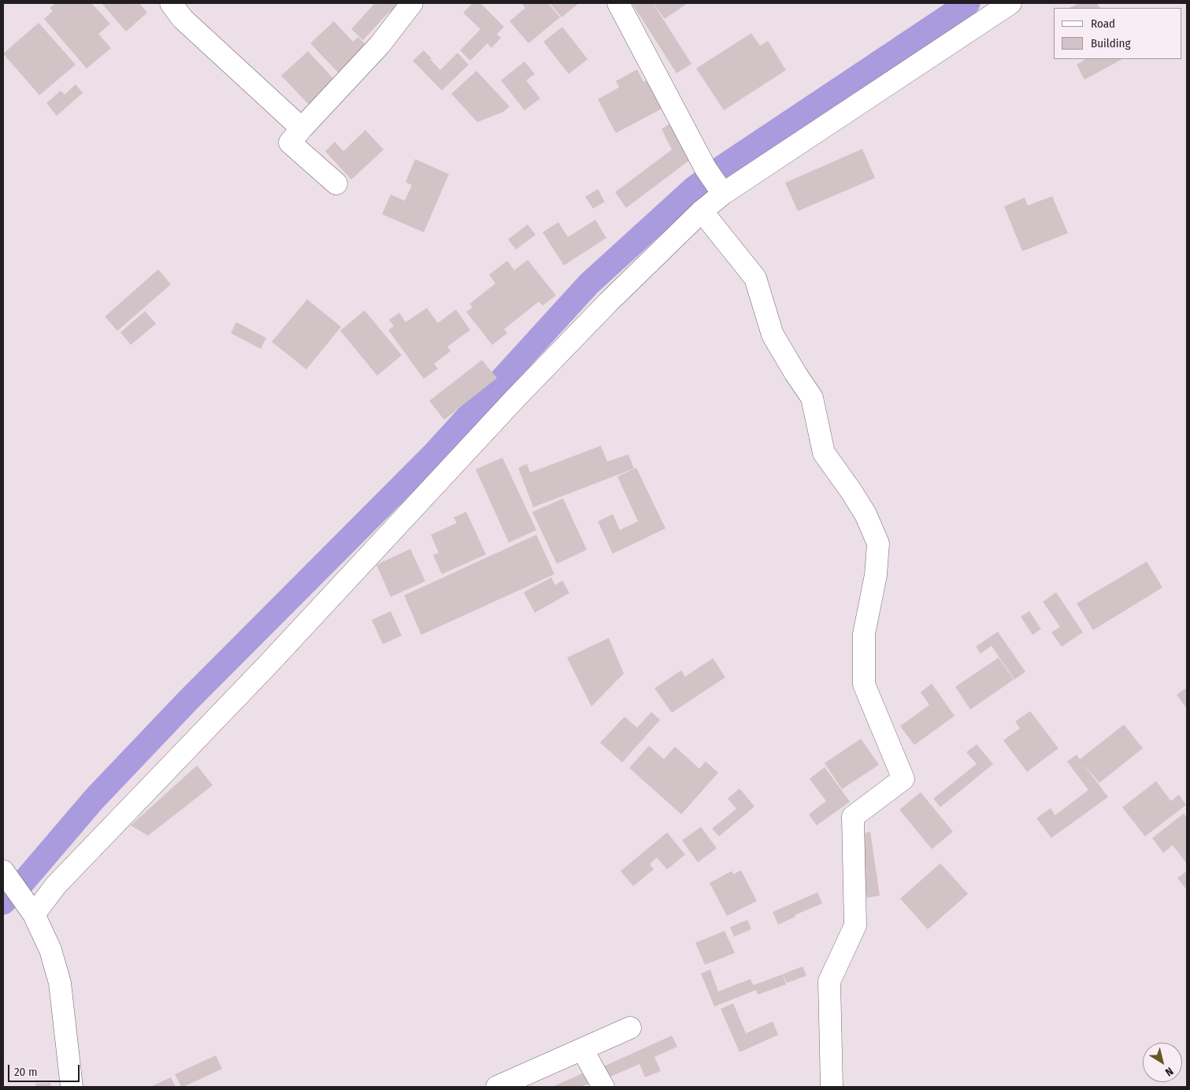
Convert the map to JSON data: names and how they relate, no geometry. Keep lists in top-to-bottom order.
{
  "legend": ["Road", "Building"],
  "scale_bar": "20 m",
  "north": "bottom right"
}
